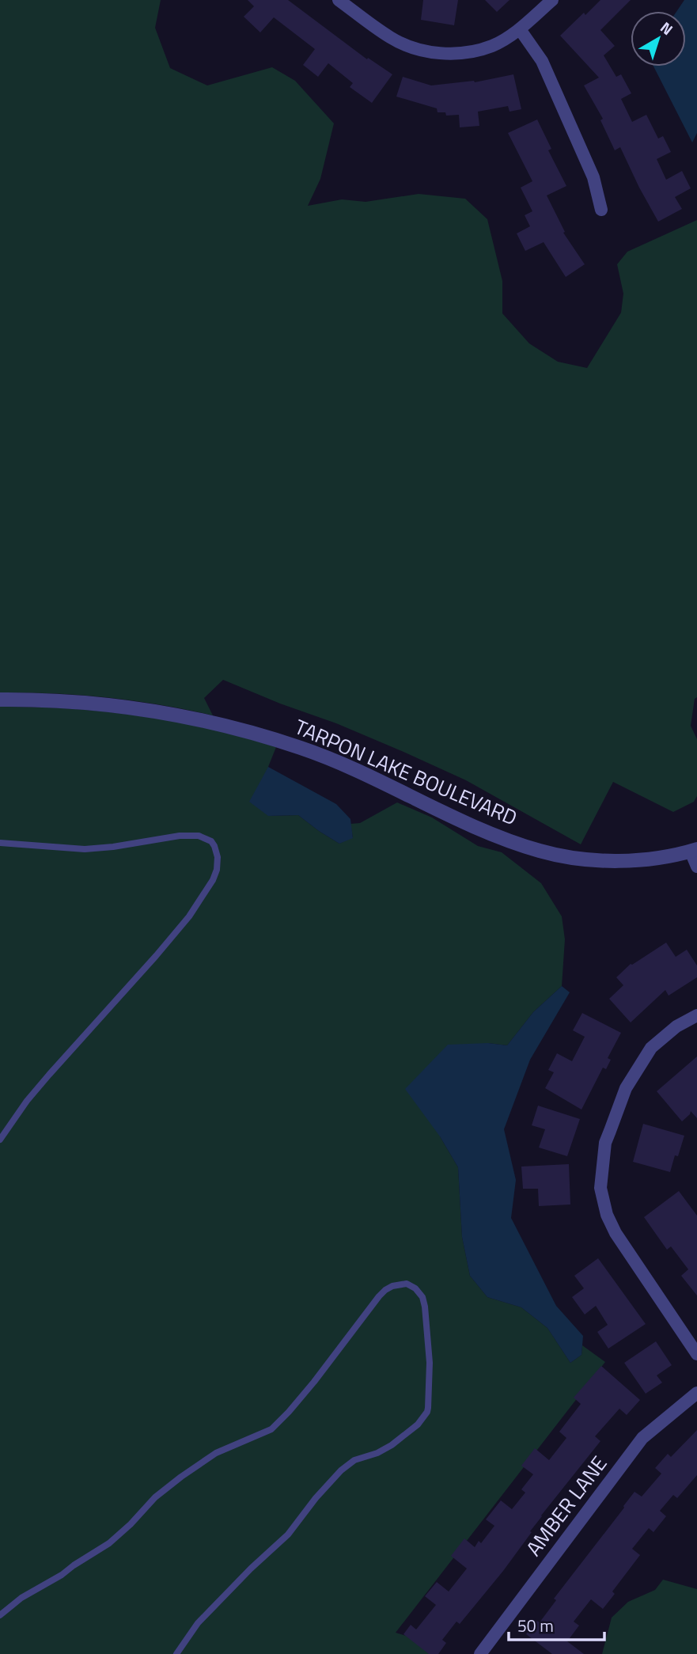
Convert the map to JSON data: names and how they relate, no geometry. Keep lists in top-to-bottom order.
{
  "streets": {
    "street": ["TARPON LAKE BOULEVARD", "AMBER LANE"]
  },
  "scale_bar": "50 m",
  "north": "top right"
}
